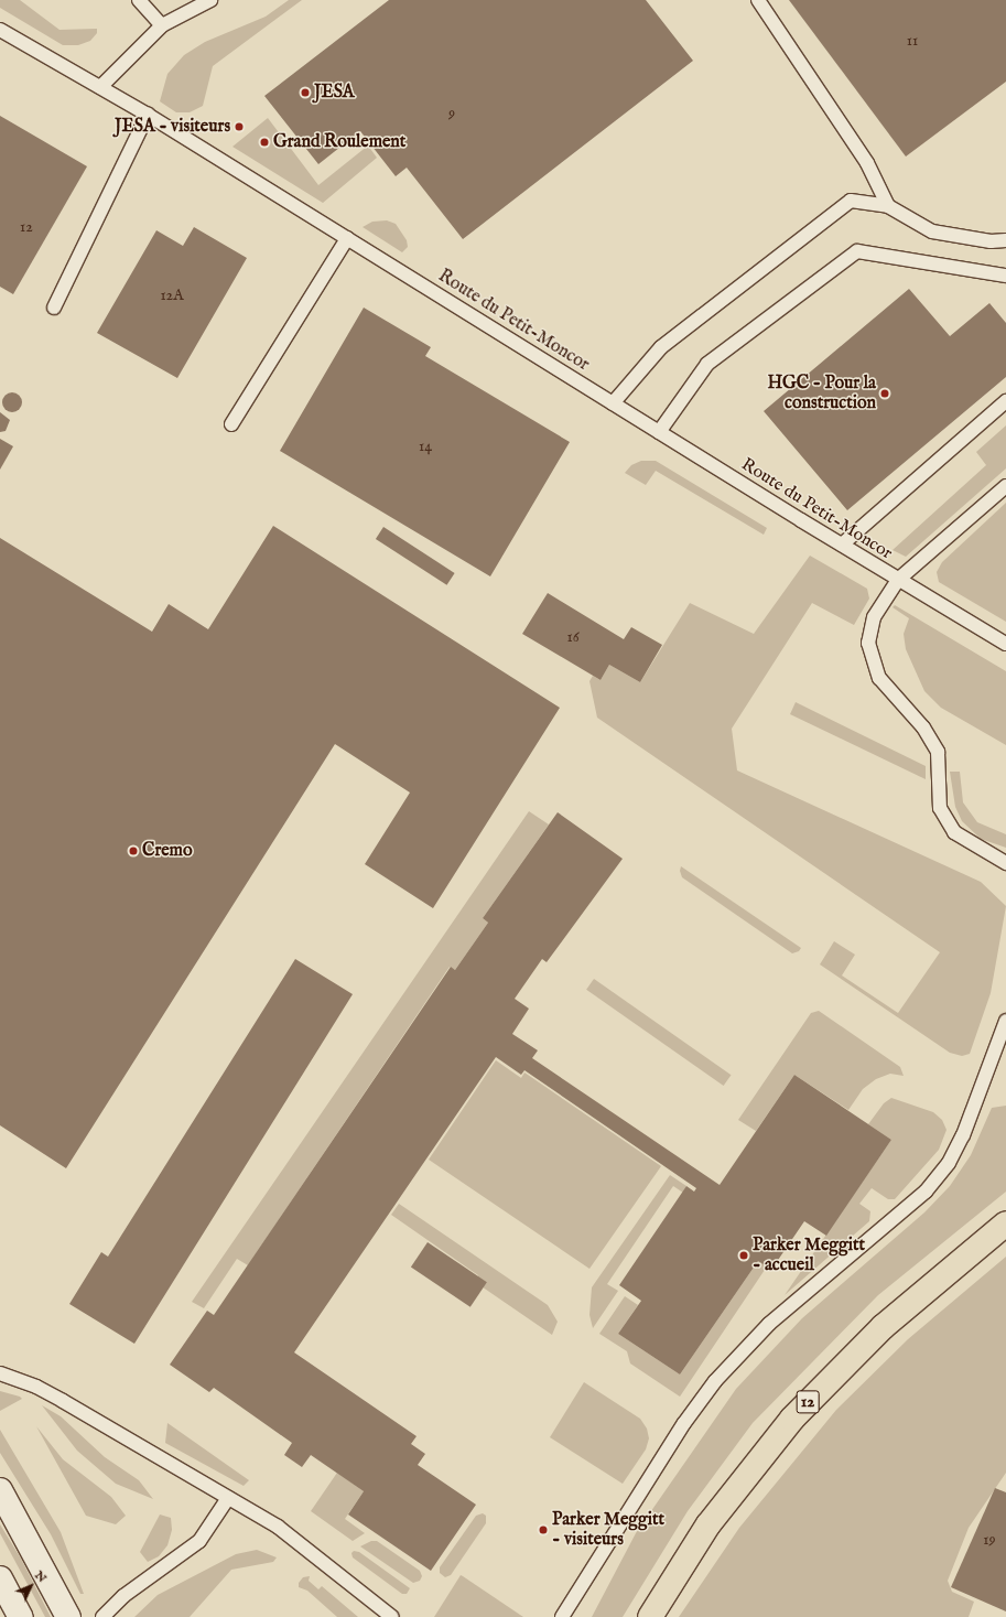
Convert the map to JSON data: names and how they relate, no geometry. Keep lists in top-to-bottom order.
{
  "streets": {
    "highway": ["12"],
    "lane": ["Route du Petit-Moncor"]
  },
  "places": [
    "JESA",
    "JESA - visiteurs",
    "Grand Roulement",
    "HGC - Pour la construction",
    "Cremo",
    "Parker Meggitt - accueil",
    "Parker Meggitt - visiteurs"
  ],
  "house_numbers": [
    "11",
    "9",
    "12",
    "12A",
    "14",
    "16",
    "19"
  ],
  "north": "top right"
}
